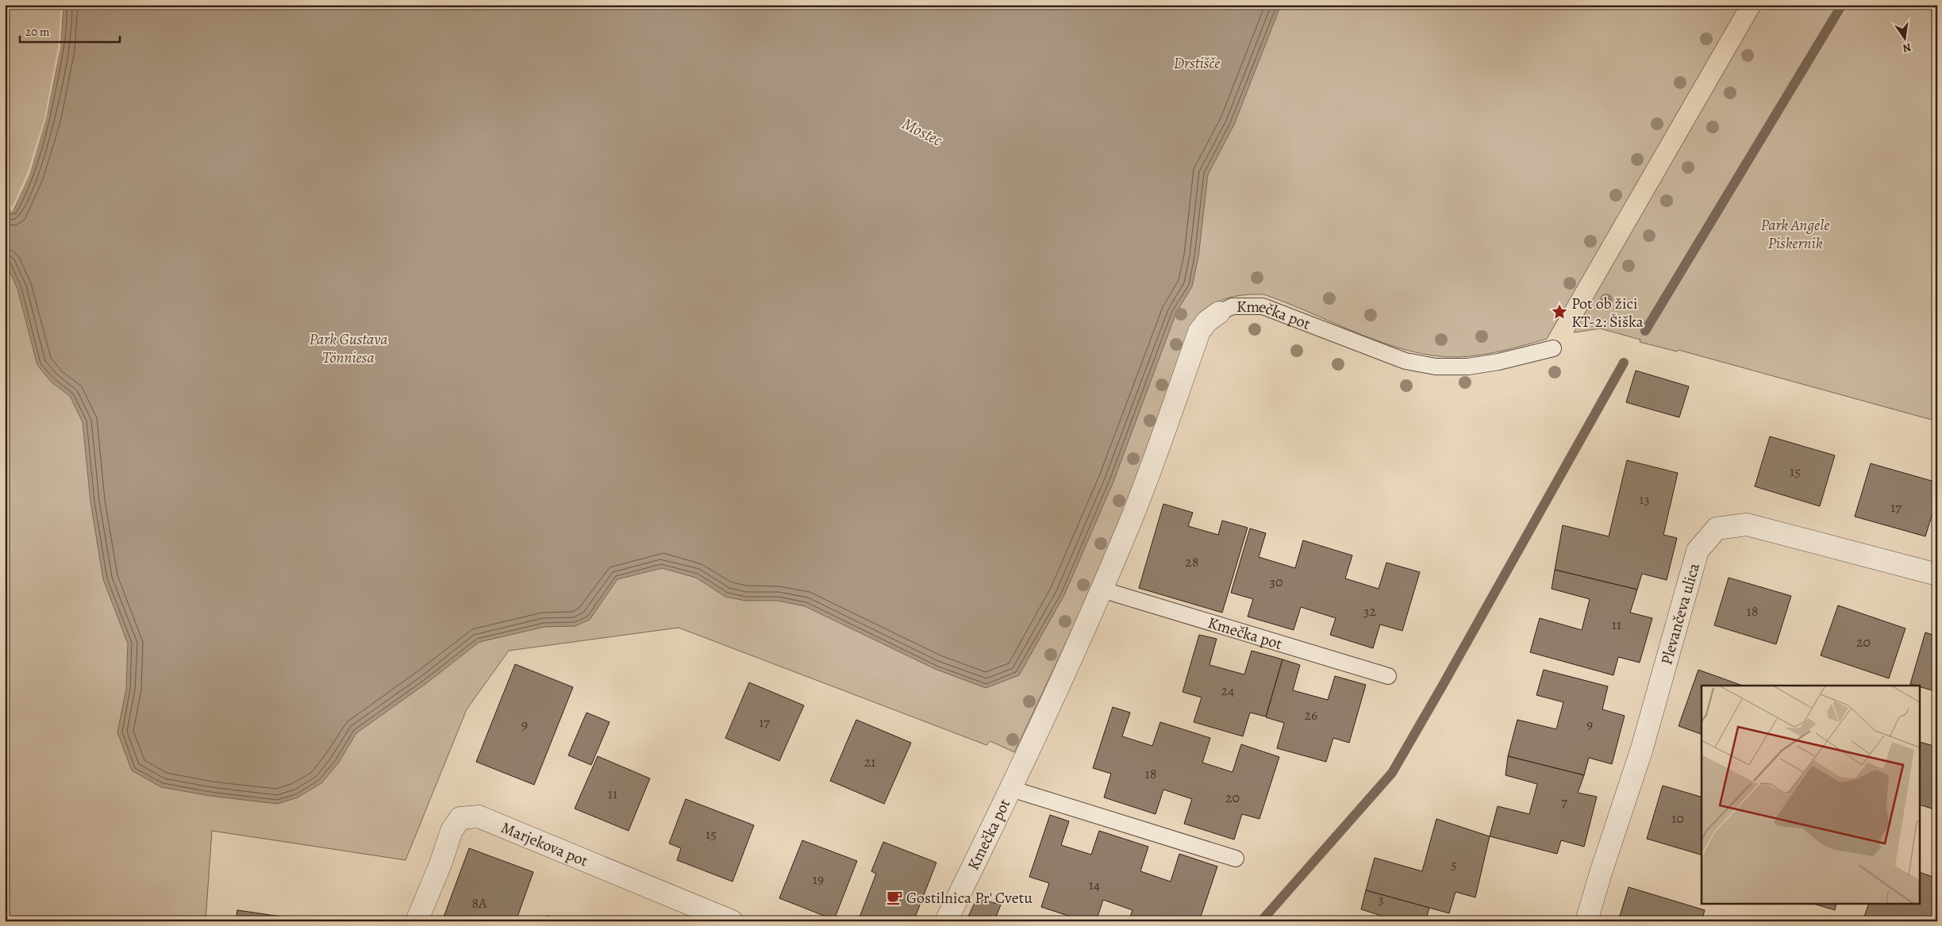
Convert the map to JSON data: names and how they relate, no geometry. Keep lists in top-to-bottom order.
{
  "streets": {
    "street": ["Kmečka pot", "Plevančeva ulica", "Marjekova pot"]
  },
  "water": ["Mostec"],
  "parks": ["Drstišče", "Park Angele Piskernik", "Park Gustava Tönniesa"],
  "places": {
    "place": ["Pot ob žici KT-2: Šiška"],
    "cafe": ["Gostilnica Pr' Cvetu"]
  },
  "house_numbers": [
    "15",
    "13",
    "17",
    "28",
    "30",
    "32",
    "18",
    "11",
    "20",
    "24",
    "26",
    "17",
    "9",
    "9",
    "21",
    "18",
    "11",
    "20",
    "7",
    "10",
    "15",
    "5",
    "19",
    "14",
    "3",
    "8A"
  ],
  "scale_bar": "20 m",
  "north": "bottom"
}
